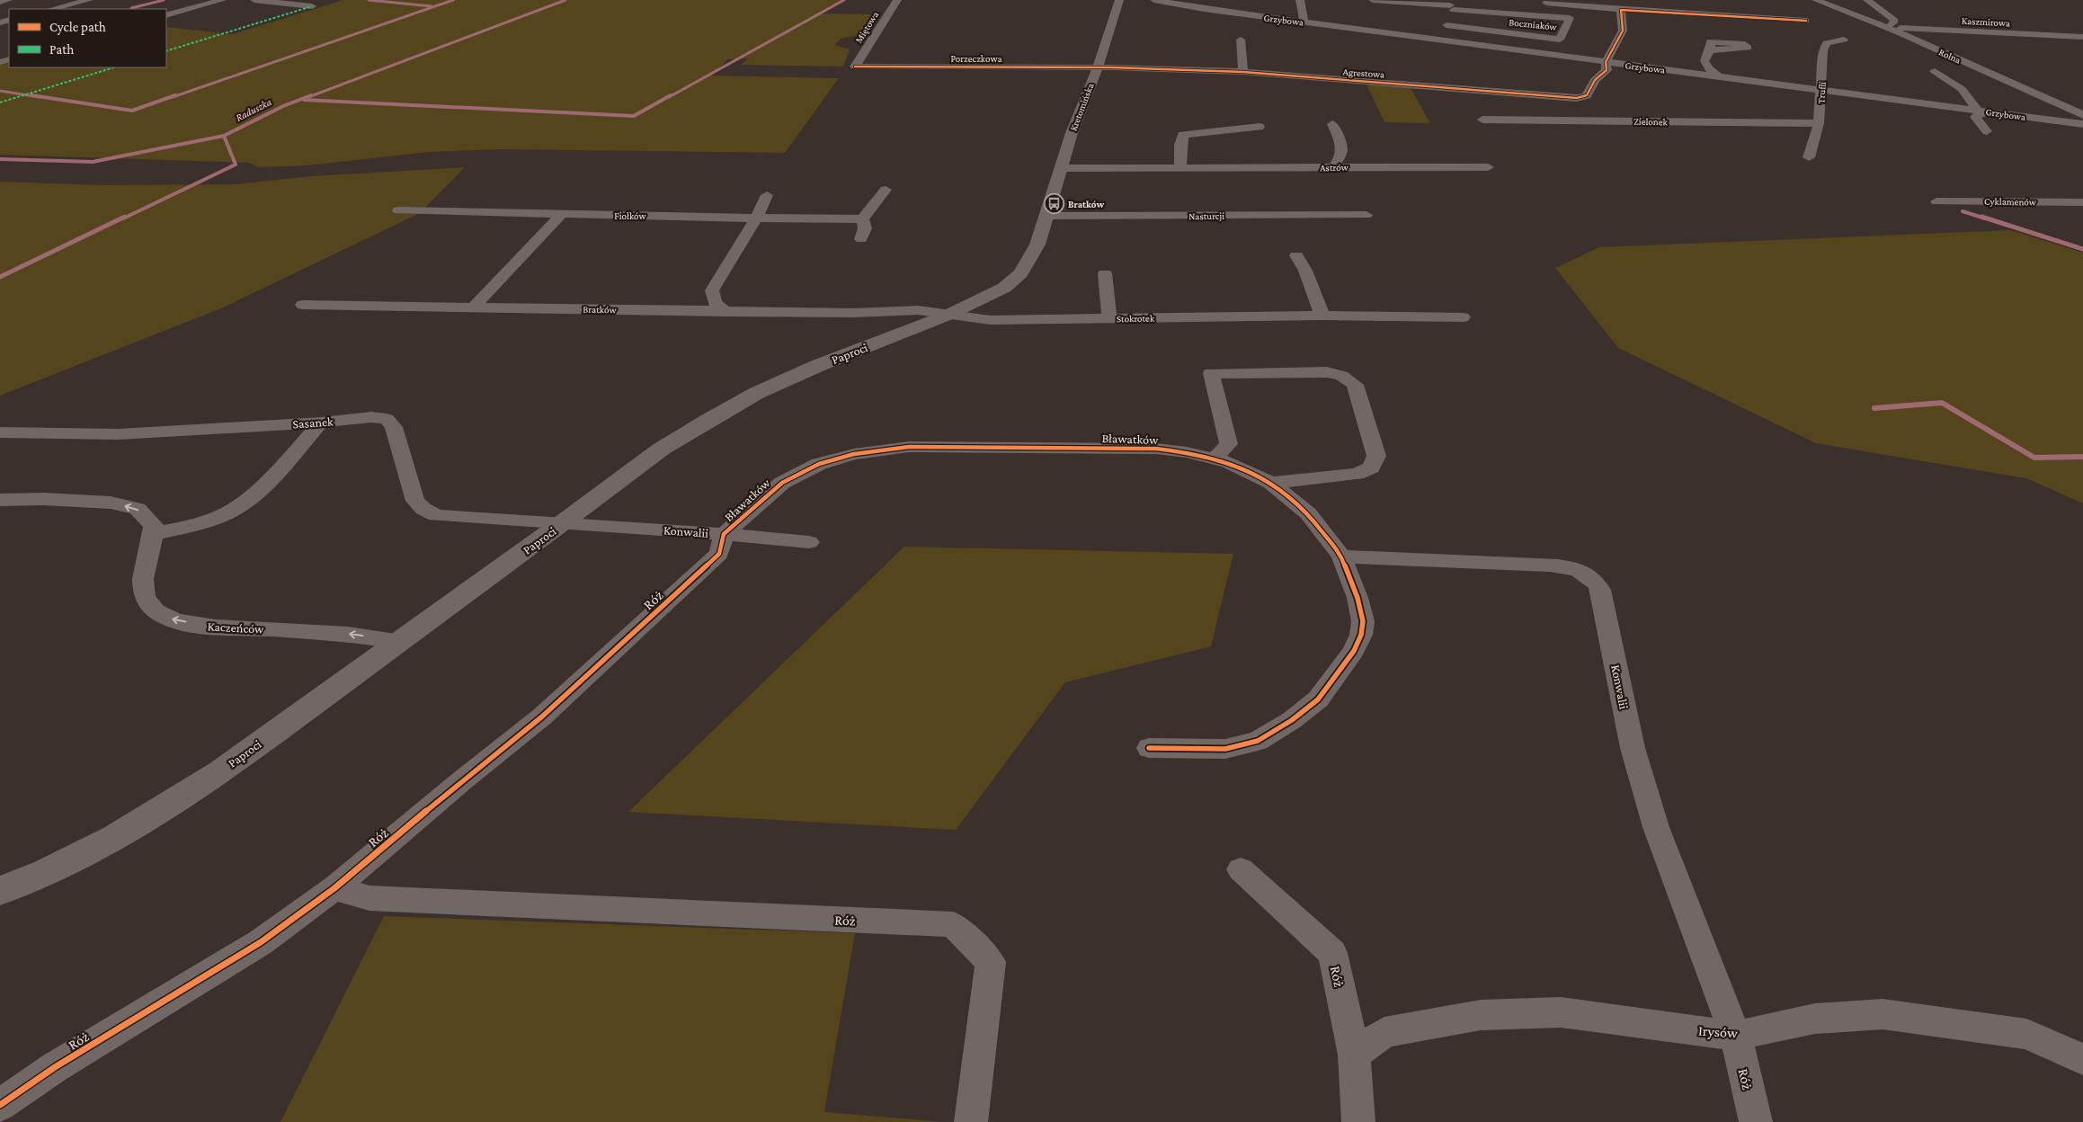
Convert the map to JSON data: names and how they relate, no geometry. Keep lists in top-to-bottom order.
{
  "streets": {
    "street": [
      "Grzybowa",
      "Kaszmirowa",
      "Boczniaków",
      "Miętowa",
      "Rolna",
      "Porzeczkowa",
      "Agrestowa",
      "Trufli",
      "Kretomińska",
      "Zielonek",
      "Astrów",
      "Cyklamenów",
      "Fiołków",
      "Nasturcji",
      "Bratków",
      "Stokrotek",
      "Paproci",
      "Sasanek",
      "Bławatków",
      "Konwalii",
      "Róż",
      "Kaczeńców",
      "Irysów"
    ]
  },
  "crossings": [
    ["Grzybowa", "Agrestowa"],
    ["Grzybowa", "Trufli"],
    ["Kaszmirowa", "Rolna"],
    ["Miętowa", "Porzeczkowa"],
    ["Porzeczkowa", "Agrestowa"],
    ["Porzeczkowa", "Kretomińska"],
    ["Agrestowa", "Kretomińska"],
    ["Trufli", "Zielonek"],
    ["Kretomińska", "Astrów"],
    ["Kretomińska", "Paproci"],
    ["Nasturcji", "Paproci"],
    ["Bratków", "Stokrotek"],
    ["Bratków", "Paproci"],
    ["Stokrotek", "Paproci"],
    ["Paproci", "Sasanek"],
    ["Paproci", "Konwalii"],
    ["Paproci", "Kaczeńców"],
    ["Sasanek", "Konwalii"],
    ["Bławatków", "Konwalii"],
    ["Bławatków", "Róż"],
    ["Konwalii", "Róż"],
    ["Konwalii", "Irysów"],
    ["Róż", "Irysów"]
  ],
  "one_way": ["Kaczeńców"],
  "water": ["Raduszka"],
  "places": {
    "bus stop": ["Bratków"]
  },
  "legend": ["Cycle path", "Path"]
}
